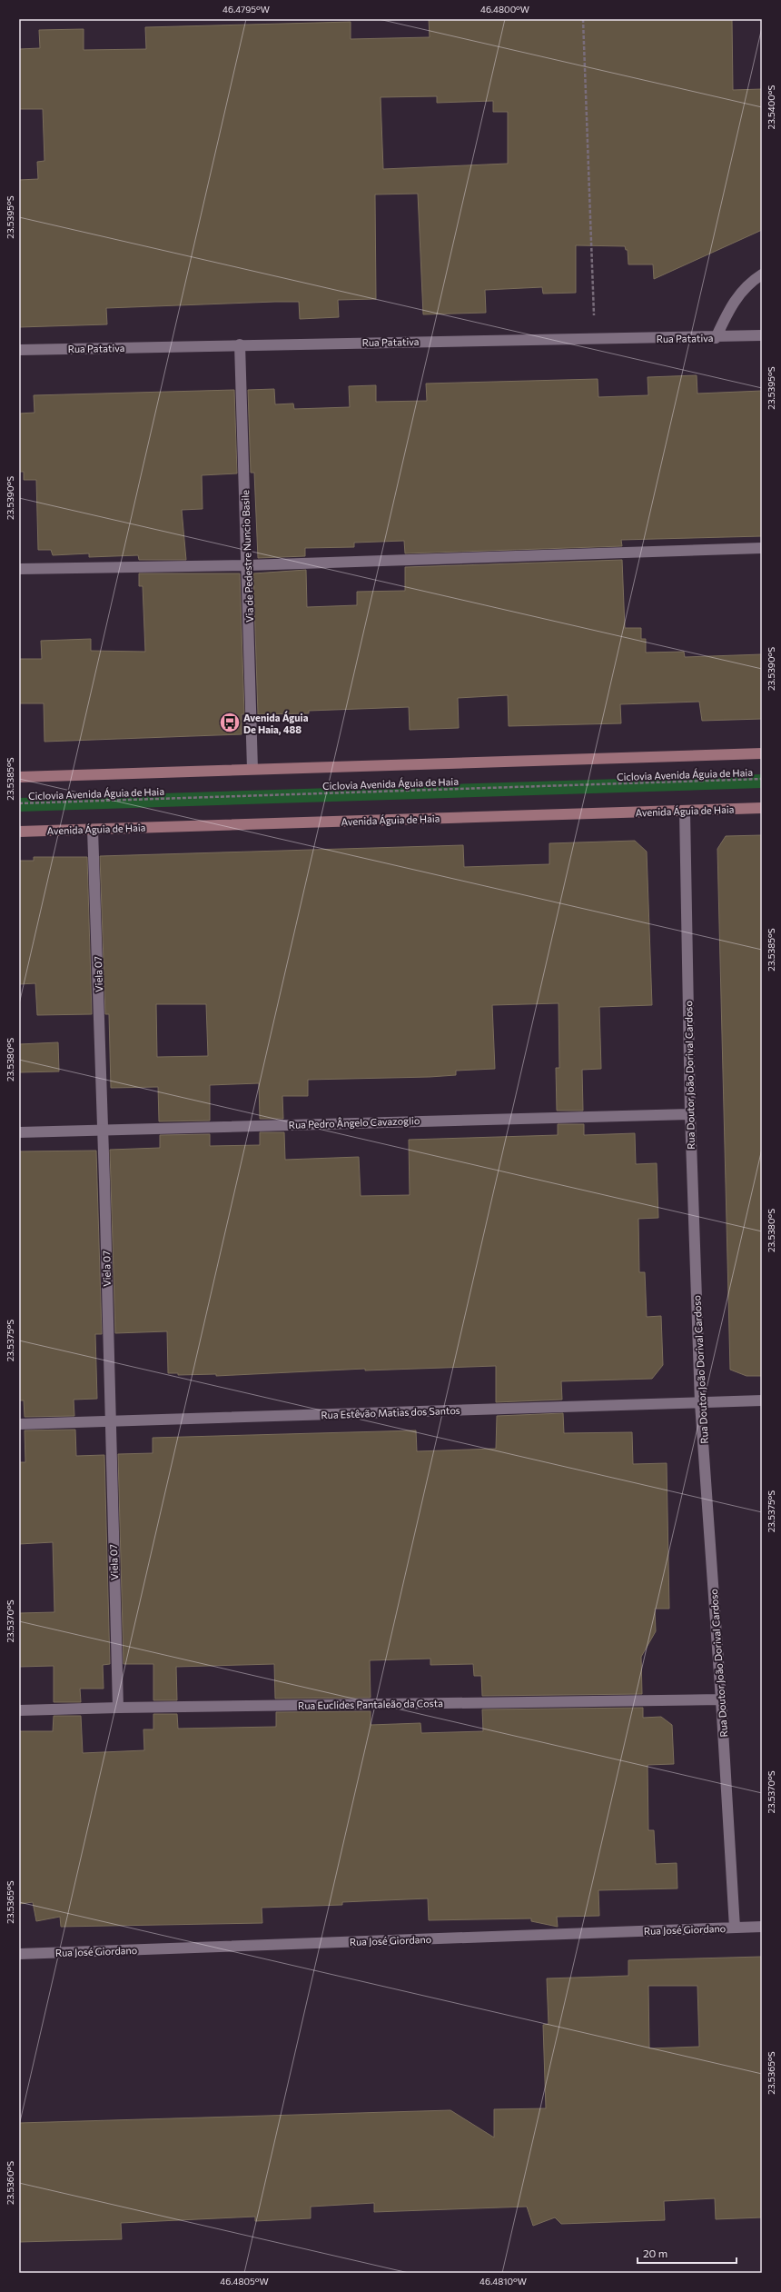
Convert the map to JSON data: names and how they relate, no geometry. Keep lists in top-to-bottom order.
{
  "streets": {
    "main road": ["Avenida Águia de Haia"],
    "street": [
      "Rua Patativa",
      "Via de Pedestre Nuncio Basile",
      "Viela 07",
      "Rua Doutor João Dorival Cardoso",
      "Rua Pedro Ângelo Cavazoglio",
      "Rua Estêvão Matias dos Santos",
      "Rua Euclides Pantaleão da Costa",
      "Rua José Giordano"
    ],
    "path": ["Ciclovia Avenida Águia de Haia"]
  },
  "crossings": [
    ["Rua Patativa", "Via de Pedestre Nuncio Basile"],
    ["Avenida Águia de Haia", "Viela 07"],
    ["Avenida Águia de Haia", "Rua Doutor João Dorival Cardoso"],
    ["Viela 07", "Rua Pedro Ângelo Cavazoglio"],
    ["Viela 07", "Rua Estêvão Matias dos Santos"],
    ["Viela 07", "Rua Euclides Pantaleão da Costa"],
    ["Rua Doutor João Dorival Cardoso", "Rua Pedro Ângelo Cavazoglio"],
    ["Rua Doutor João Dorival Cardoso", "Rua Estêvão Matias dos Santos"],
    ["Rua Doutor João Dorival Cardoso", "Rua Euclides Pantaleão da Costa"],
    ["Rua Doutor João Dorival Cardoso", "Rua José Giordano"]
  ],
  "places": {
    "bus stop": ["Avenida Águia De Haia, 488"]
  },
  "scale_bar": "20 m",
  "coordinates": [
    "46.4795°W",
    "46.4800°W",
    "23.5400°S",
    "23.5395°S",
    "23.5390°S",
    "23.5385°S",
    "23.5380°S",
    "23.5375°S",
    "23.5370°S",
    "23.5365°S",
    "23.5360°S",
    "46.4805°W",
    "46.4810°W"
  ]
}
